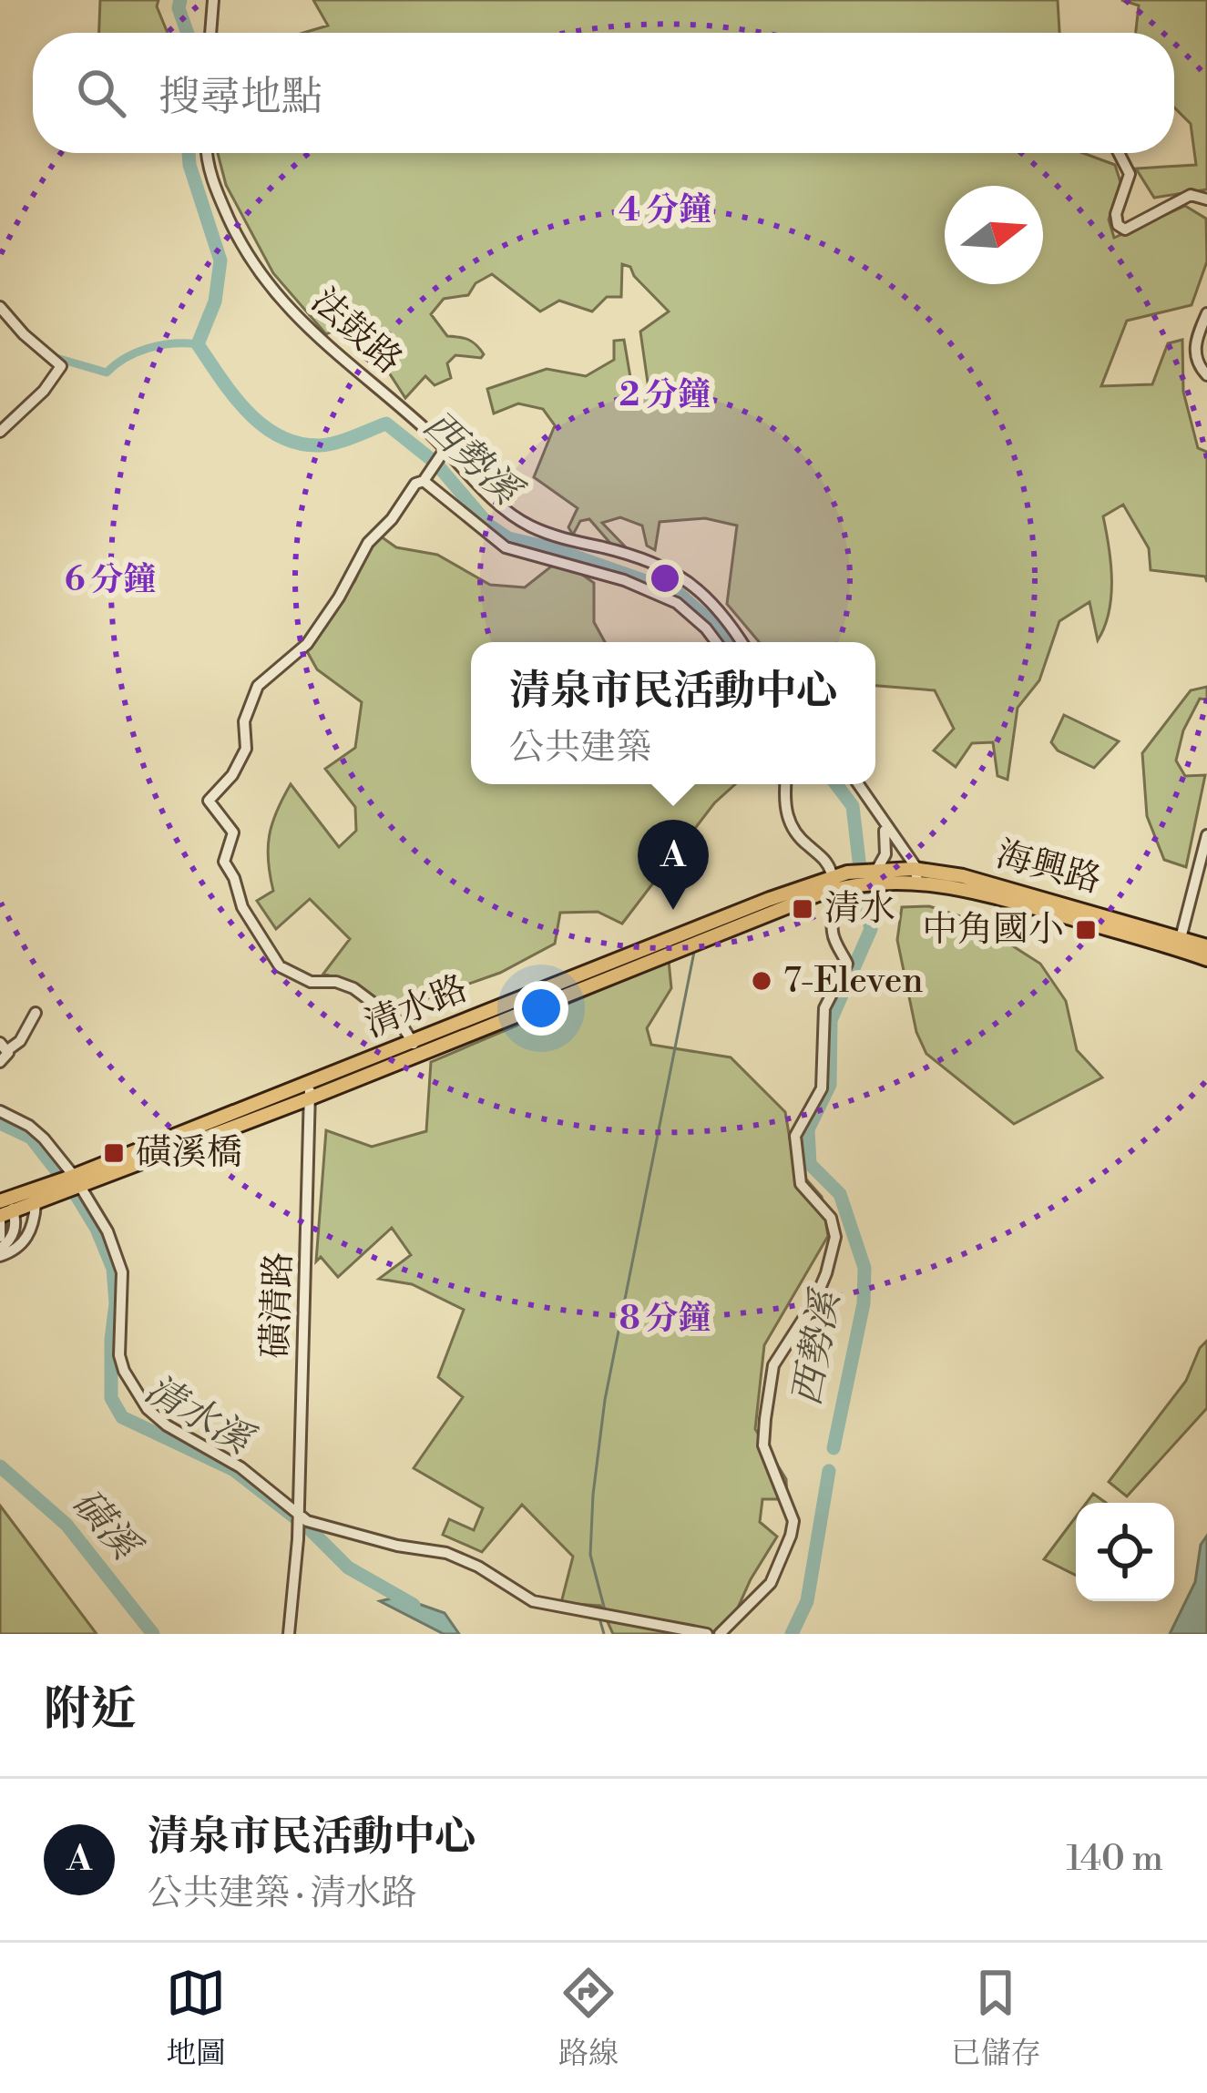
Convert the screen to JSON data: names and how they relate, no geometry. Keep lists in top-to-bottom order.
{
  "streets": {
    "main road": ["海興路", "清水路"],
    "street": ["法鼓路", "磺清路"]
  },
  "crossings": [
    ["海興路", "清水路"],
    ["清水路", "磺清路"]
  ],
  "water": ["西勢溪", "清水溪", "磺溪"],
  "places": {
    "transit": ["清水", "中角國小", "磺溪橋"],
    "other": ["7-Eleven"]
  },
  "north": "right",
  "page": {
    "search": "搜尋地點",
    "popup": ["清泉市民活動中心", "公共建築"],
    "pins": "A",
    "heading": "附近",
    "list": [
      {
        "mark": "A",
        "name": "清泉市民活動中心",
        "note": "公共建築 · 清水路",
        "value": "140 m"
      }
    ],
    "nav": ["地圖", "路線", "已儲存"]
  },
  "rings": [
    "4 分鐘",
    "2 分鐘",
    "6 分鐘",
    "8 分鐘"
  ]
}
